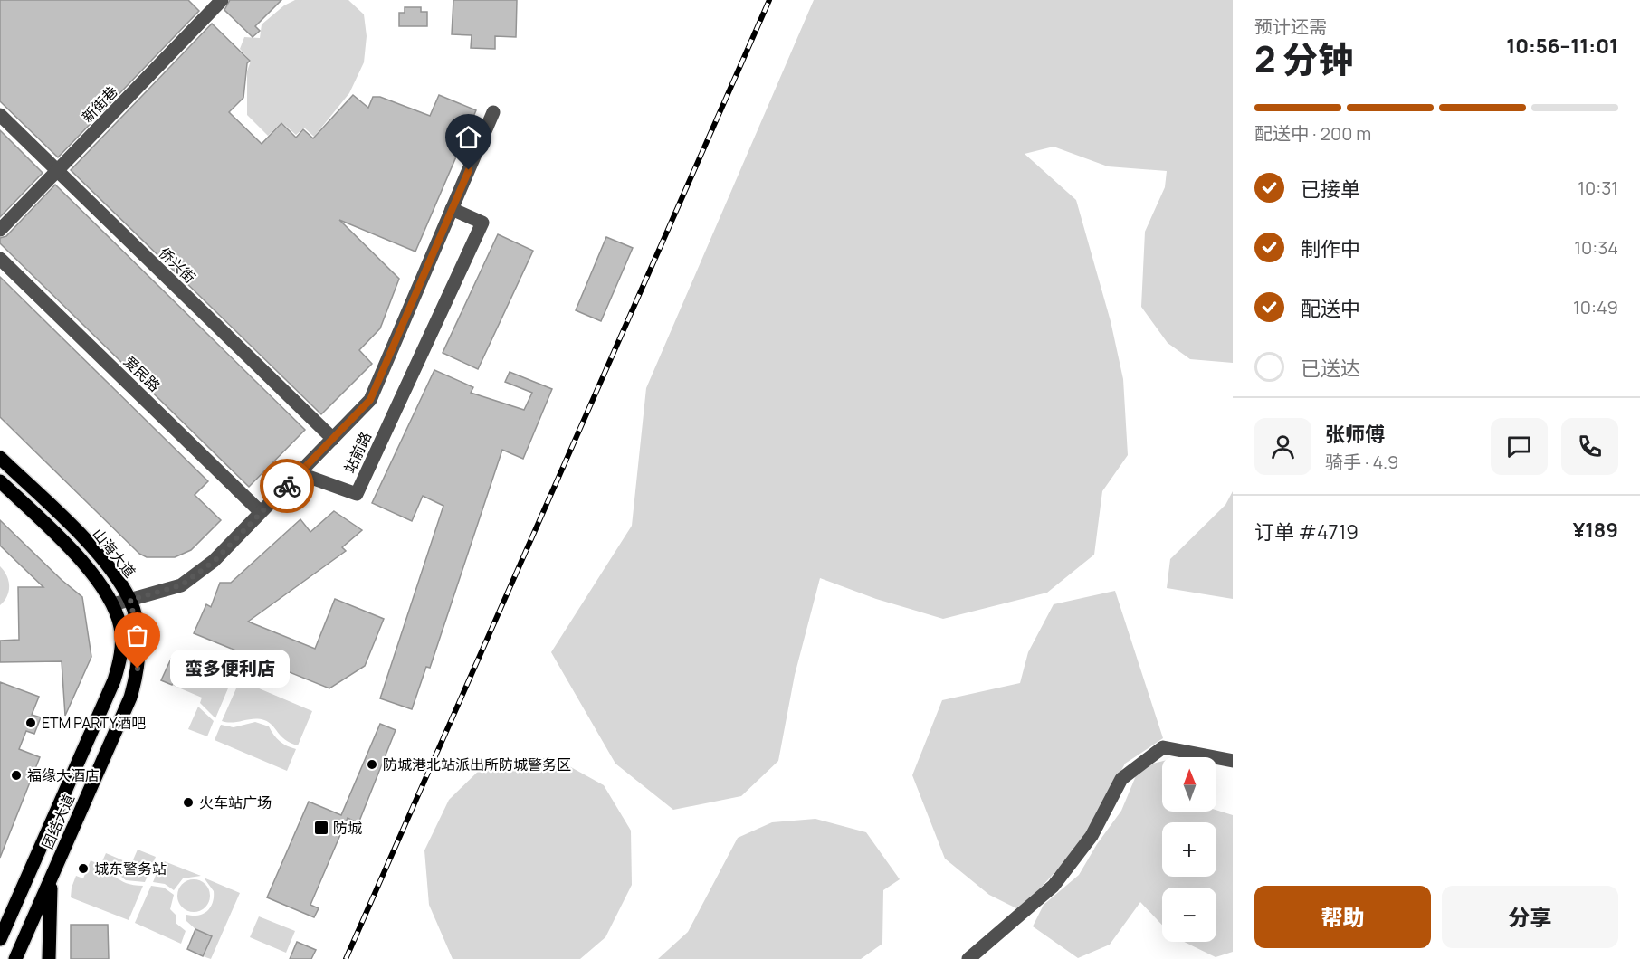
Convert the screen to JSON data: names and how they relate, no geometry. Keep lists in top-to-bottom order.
{
  "streets": {
    "main road": ["山海大道", "团结大道"],
    "street": [
      "新街巷",
      "侨兴街",
      "爱民路",
      "站前路"
    ]
  },
  "crossings": [
    ["新街巷", "侨兴街"],
    ["侨兴街", "站前路"],
    ["爱民路", "站前路"],
    ["站前路", "山海大道"],
    ["山海大道", "团结大道"]
  ],
  "places": {
    "other": [
      "蛮多便利店",
      "ETM PARTY酒吧",
      "防城港北站派出所防城警务区",
      "福缘大酒店",
      "火车站广场",
      "城东警务站"
    ],
    "transit": ["防城"]
  },
  "north": "top",
  "page": {
    "heading": ["2 分钟", "预计还需", "10:56–11:01"],
    "panel": [
      "张师傅",
      "骑手 · 4.9",
      "订单 #4719",
      "¥189"
    ],
    "bar": "配送中 · 200 m",
    "list": [
      ["已接单", "10:31"],
      ["制作中", "10:34"],
      ["配送中", "10:49"],
      "已送达"
    ],
    "bubble": "蛮多便利店",
    "map_buttons": ["+", "−"],
    "buttons": ["帮助", "分享"]
  }
}
